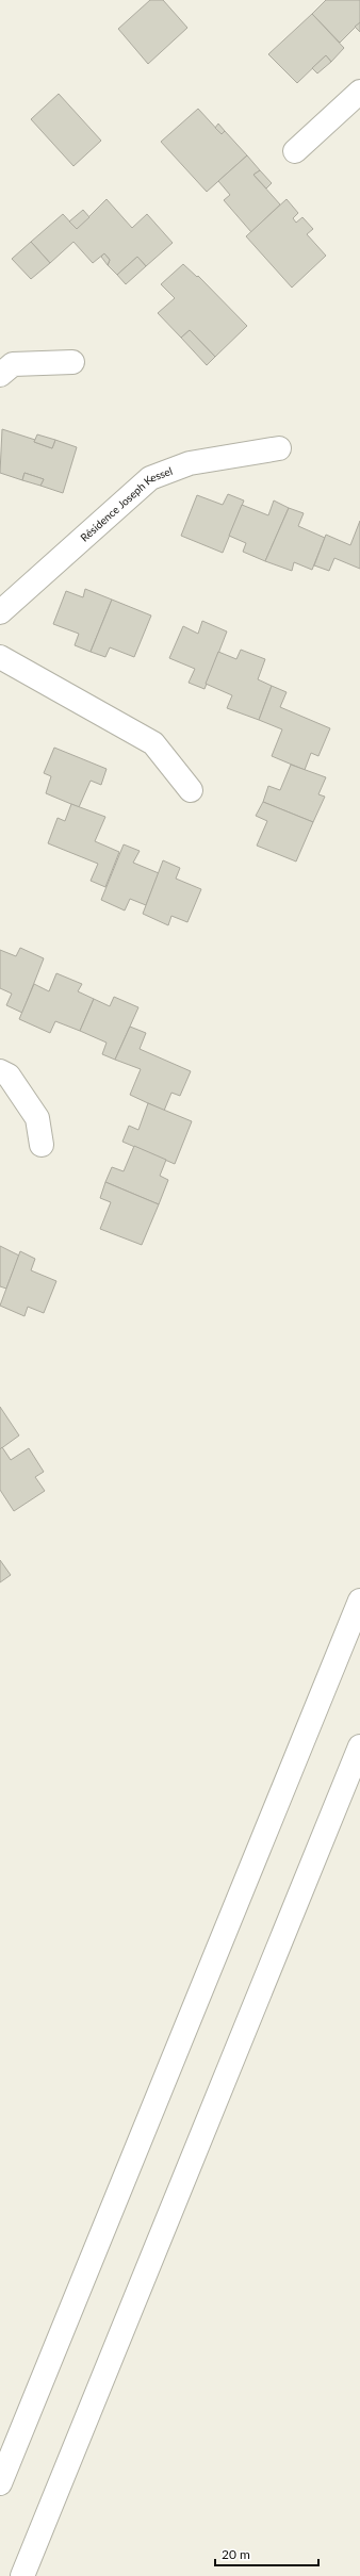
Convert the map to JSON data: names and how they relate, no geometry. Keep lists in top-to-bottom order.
{
  "streets": {
    "main road": ["Résidence Joseph Kessel"]
  },
  "scale_bar": "20 m"
}
